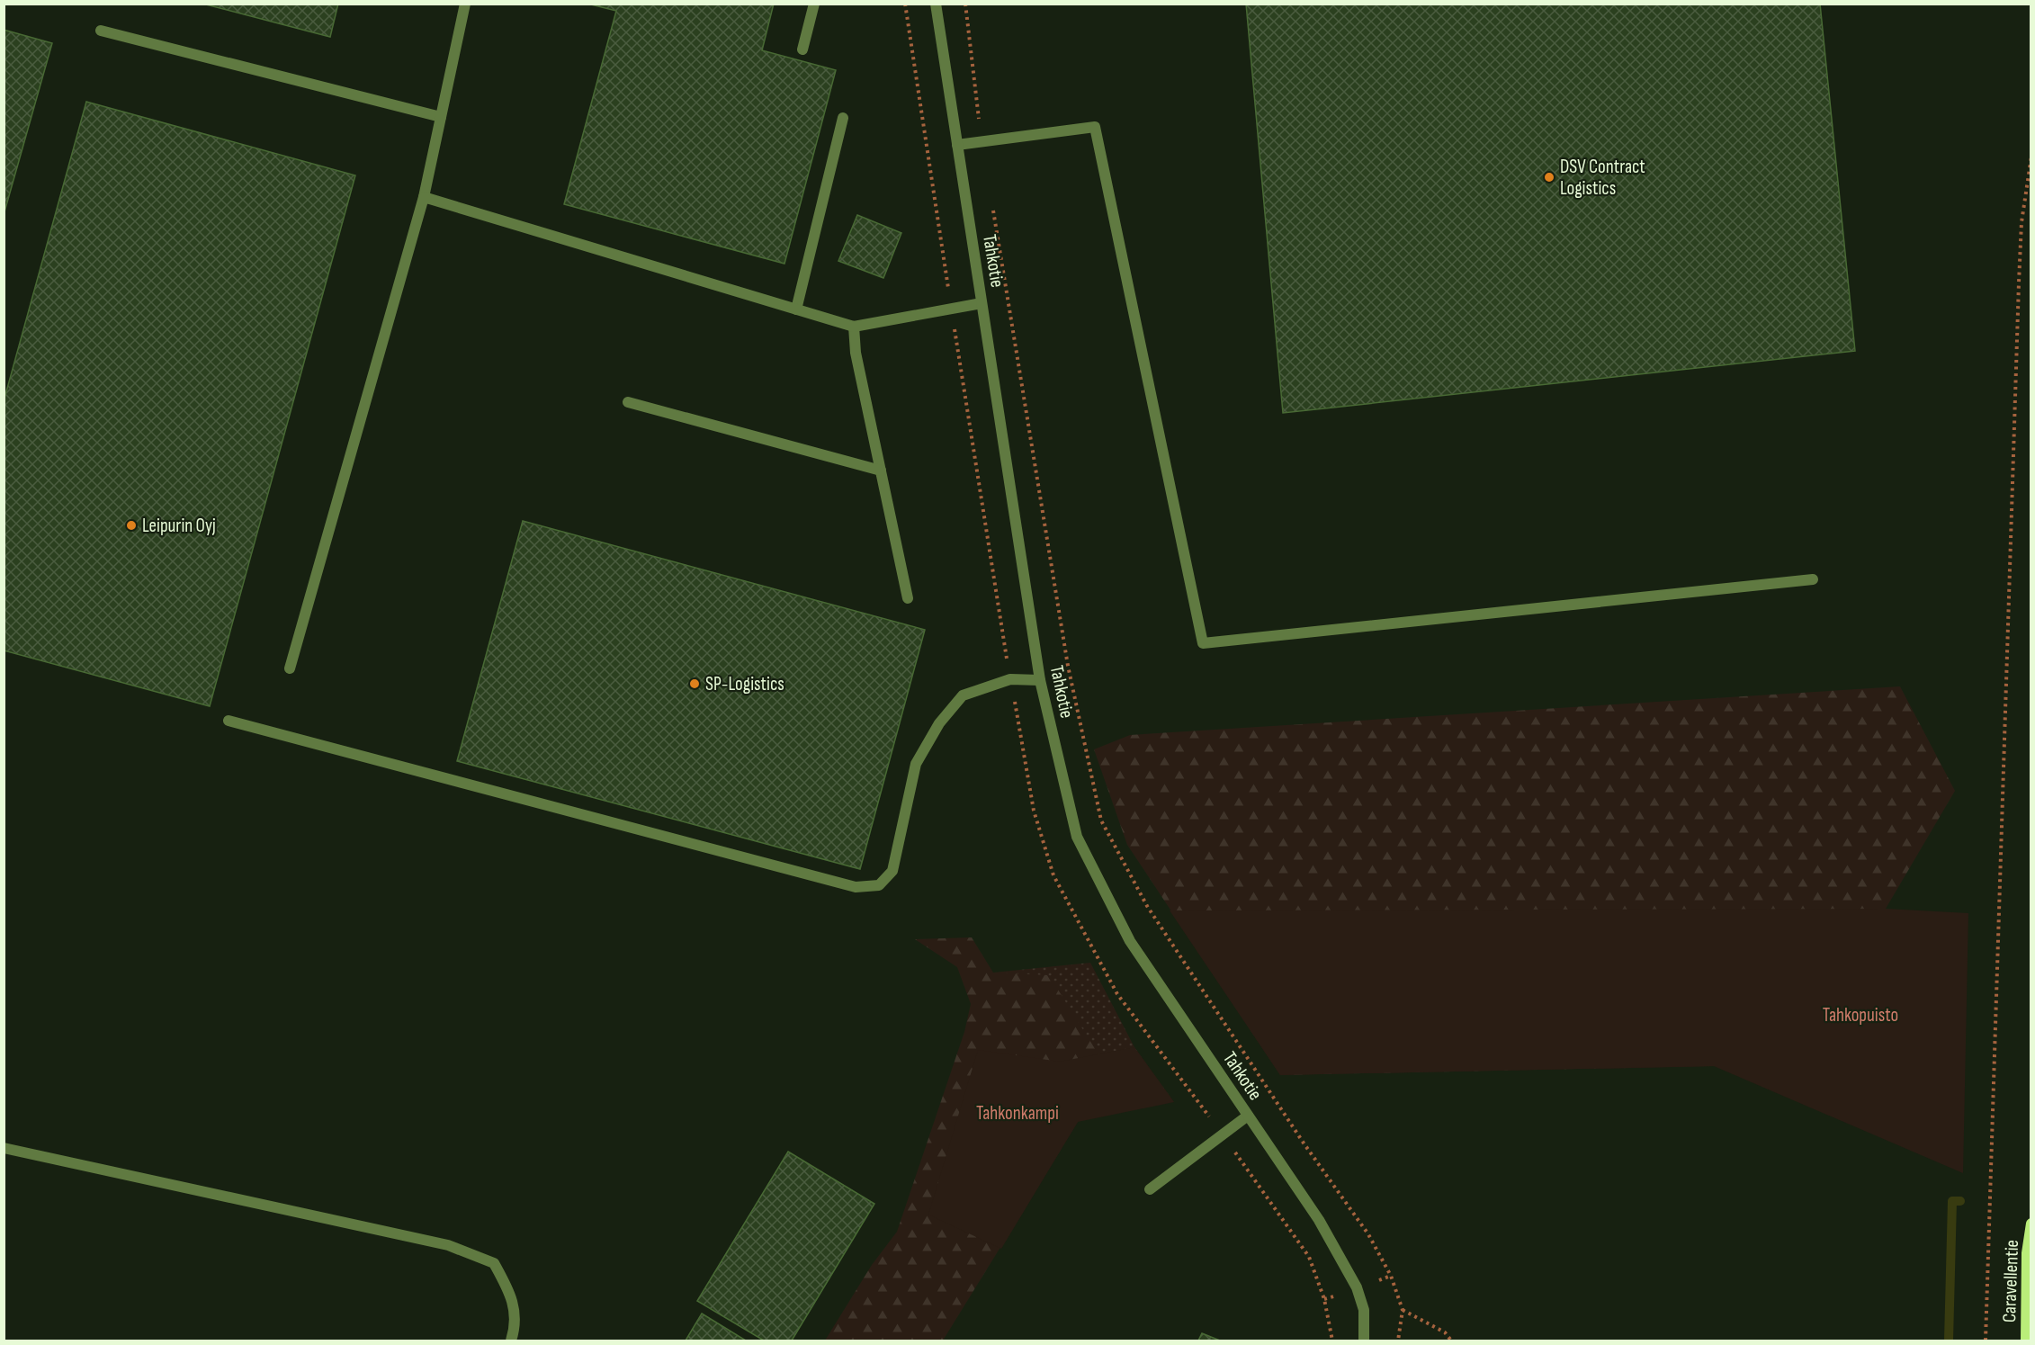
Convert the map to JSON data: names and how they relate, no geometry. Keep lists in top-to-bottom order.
{
  "streets": {
    "main road": ["Caravellentie"],
    "street": ["Tahkotie"]
  },
  "parks": ["Tahkopuisto", "Tahkonkampi"],
  "places": ["DSV Contract Logistics", "Leipurin Oyj", "SP-Logistics"]
}
